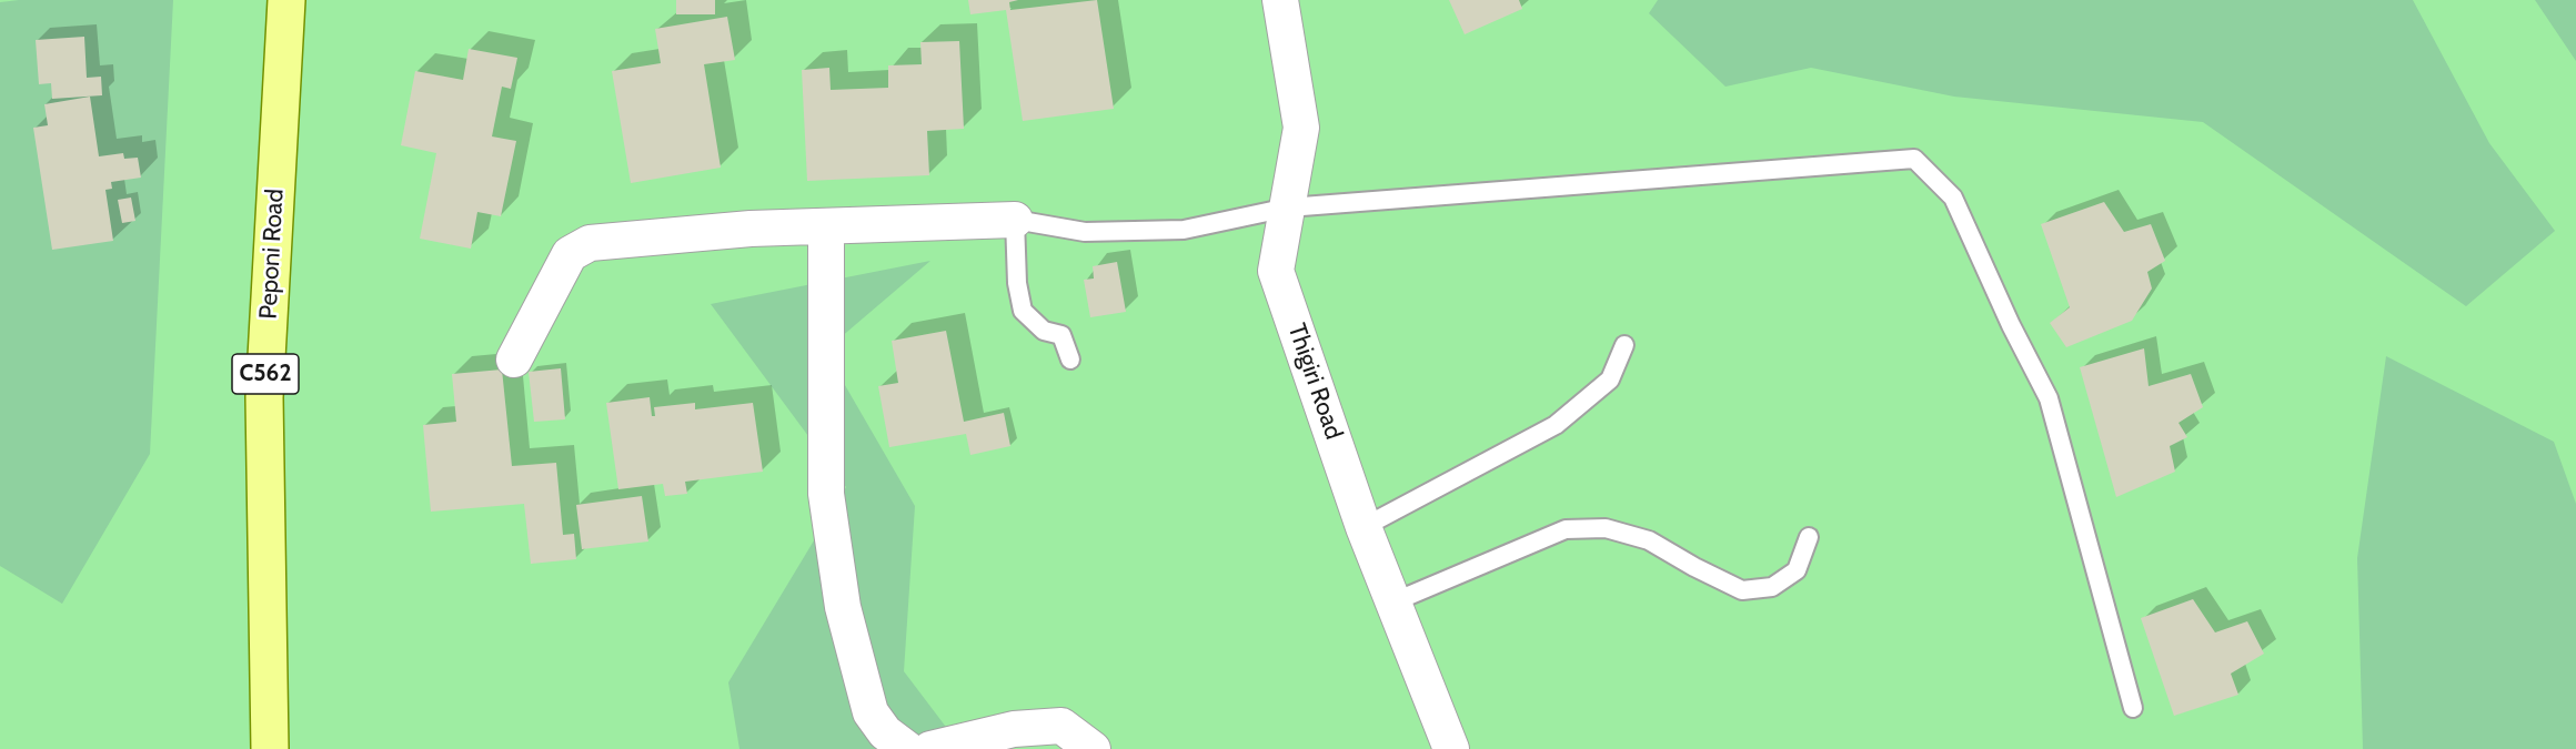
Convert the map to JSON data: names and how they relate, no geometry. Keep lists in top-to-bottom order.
{
  "streets": {
    "main road": ["Peponi Road", "C562"],
    "street": ["Thigiri Road"]
  }
}
